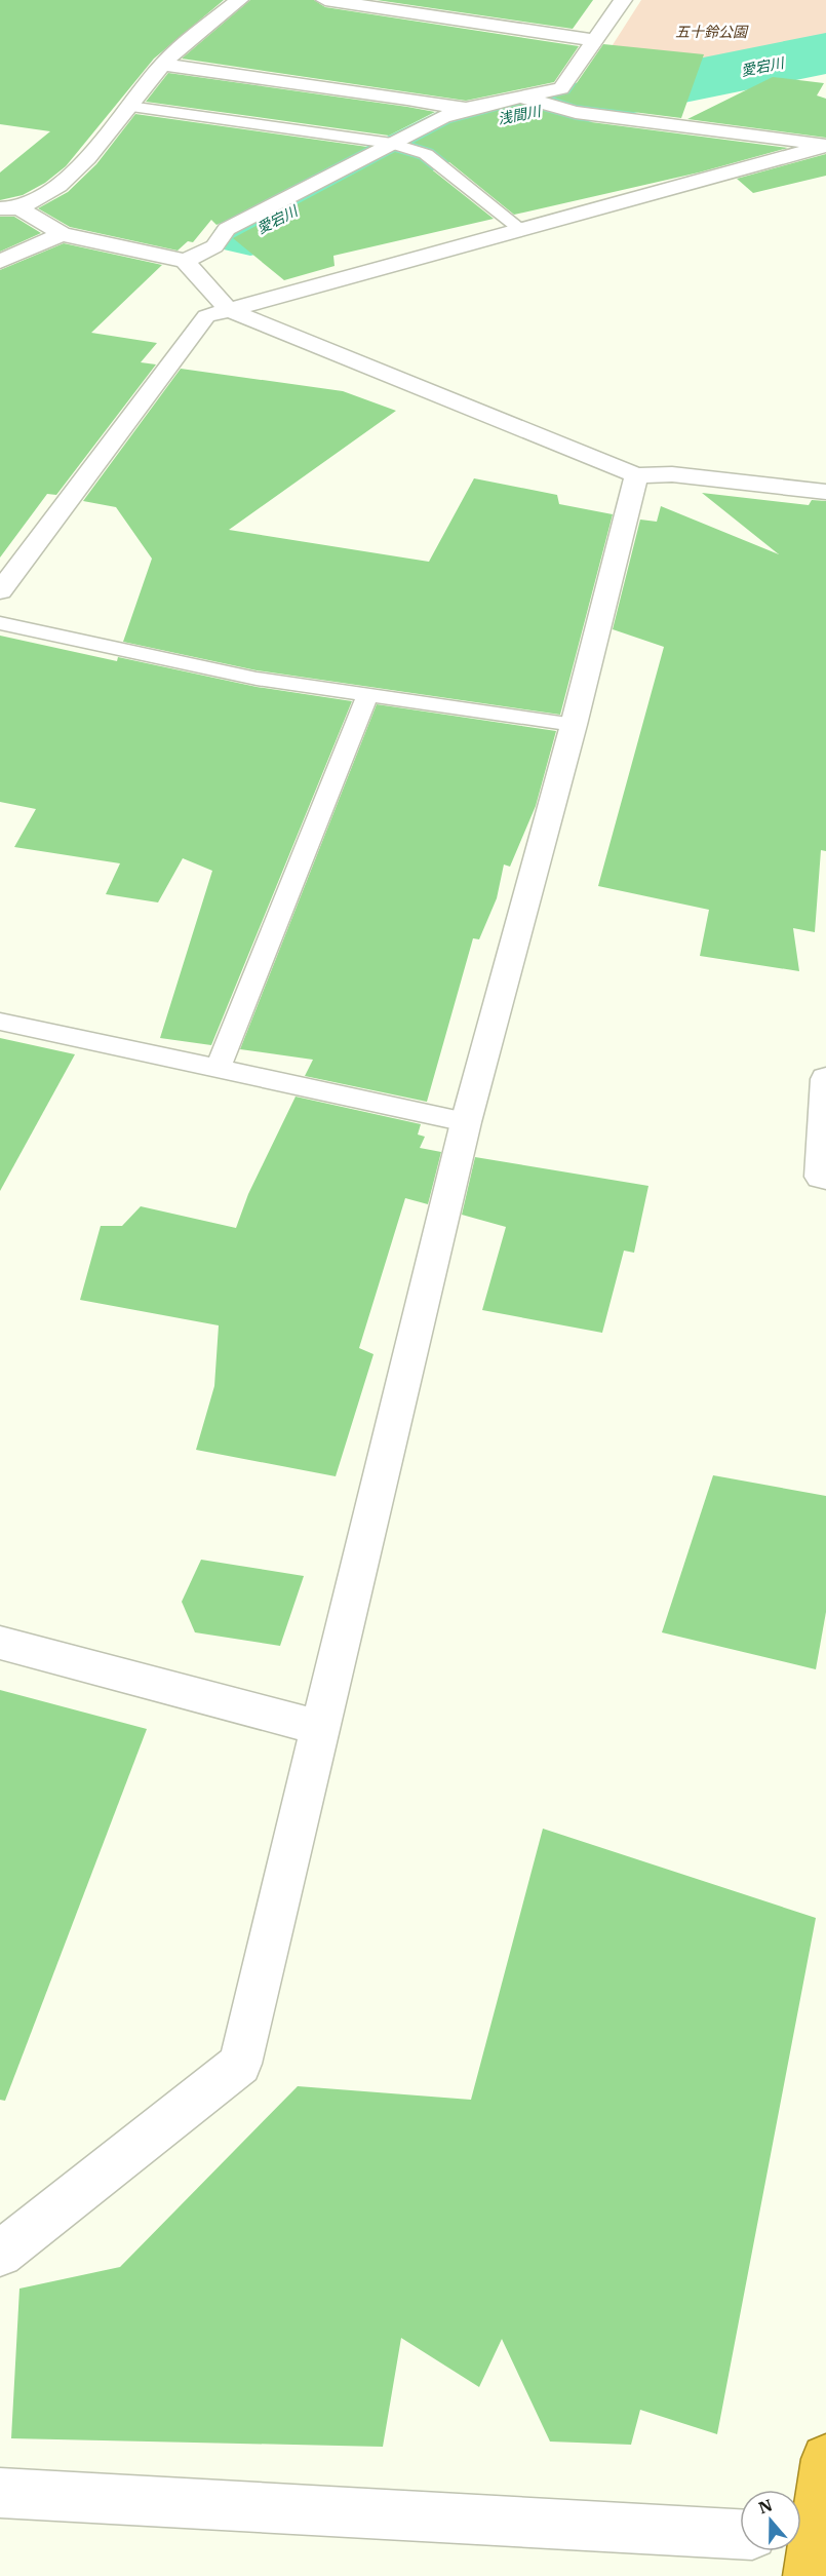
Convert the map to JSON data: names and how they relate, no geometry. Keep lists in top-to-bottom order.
{
  "water": ["愛宕川", "浅間川"],
  "parks": ["五十鈴公園"],
  "north": "top"
}
